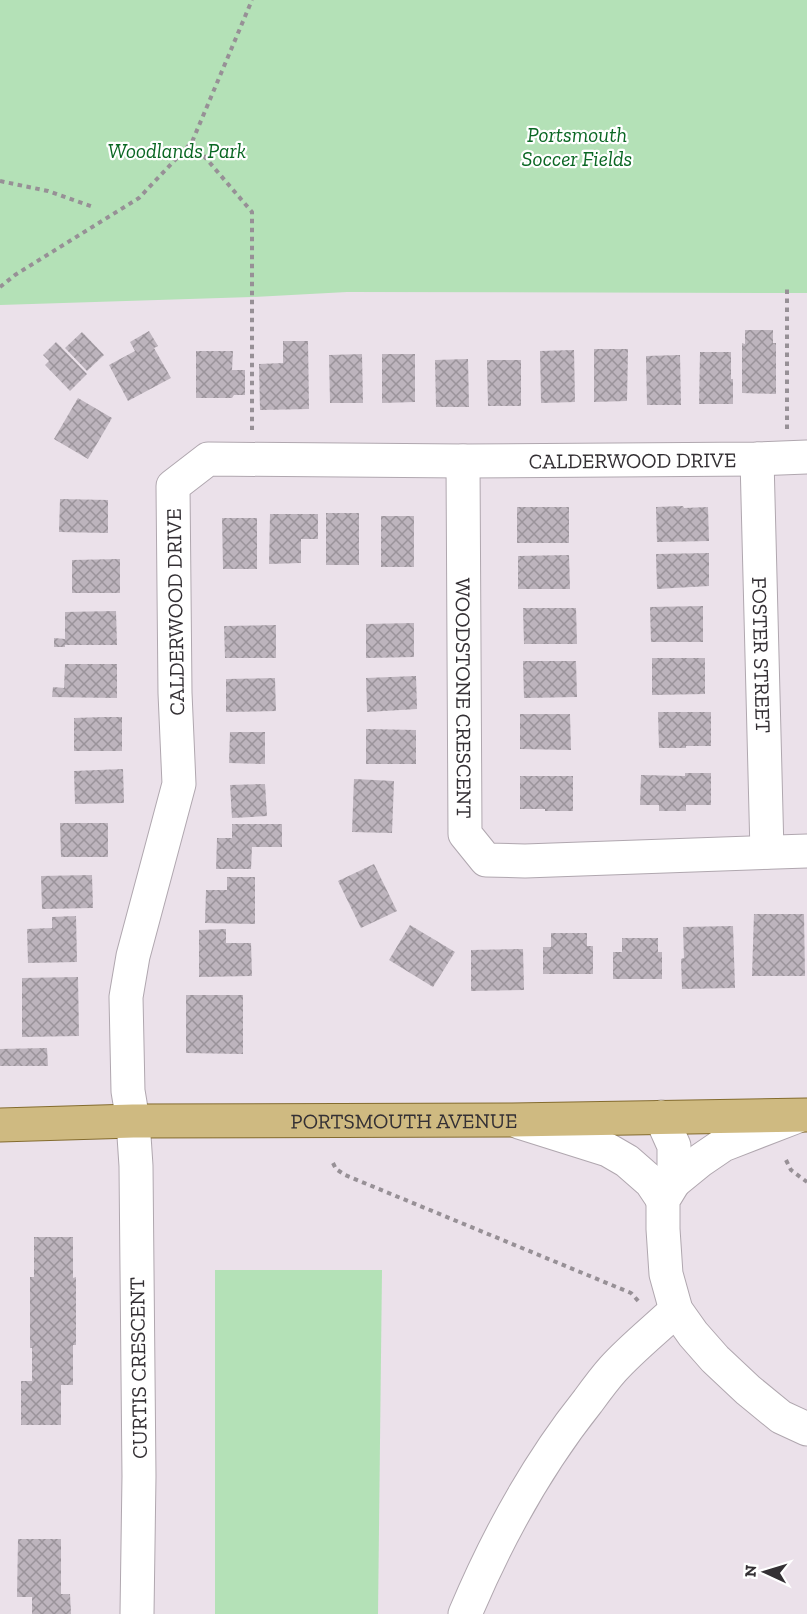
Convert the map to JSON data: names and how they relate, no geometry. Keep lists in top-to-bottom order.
{
  "streets": {
    "main road": ["PORTSMOUTH AVENUE"],
    "street": [
      "CALDERWOOD DRIVE",
      "FOSTER STREET",
      "WOODSTONE CRESCENT",
      "CURTIS CRESCENT"
    ]
  },
  "crossings": [
    ["CALDERWOOD DRIVE", "FOSTER STREET"],
    ["CALDERWOOD DRIVE", "WOODSTONE CRESCENT"],
    ["CALDERWOOD DRIVE", "PORTSMOUTH AVENUE"],
    ["CALDERWOOD DRIVE", "CURTIS CRESCENT"],
    ["FOSTER STREET", "WOODSTONE CRESCENT"],
    ["PORTSMOUTH AVENUE", "CURTIS CRESCENT"]
  ],
  "parks": ["Portsmouth Soccer Fields", "Woodlands Park"],
  "north": "left"
}
